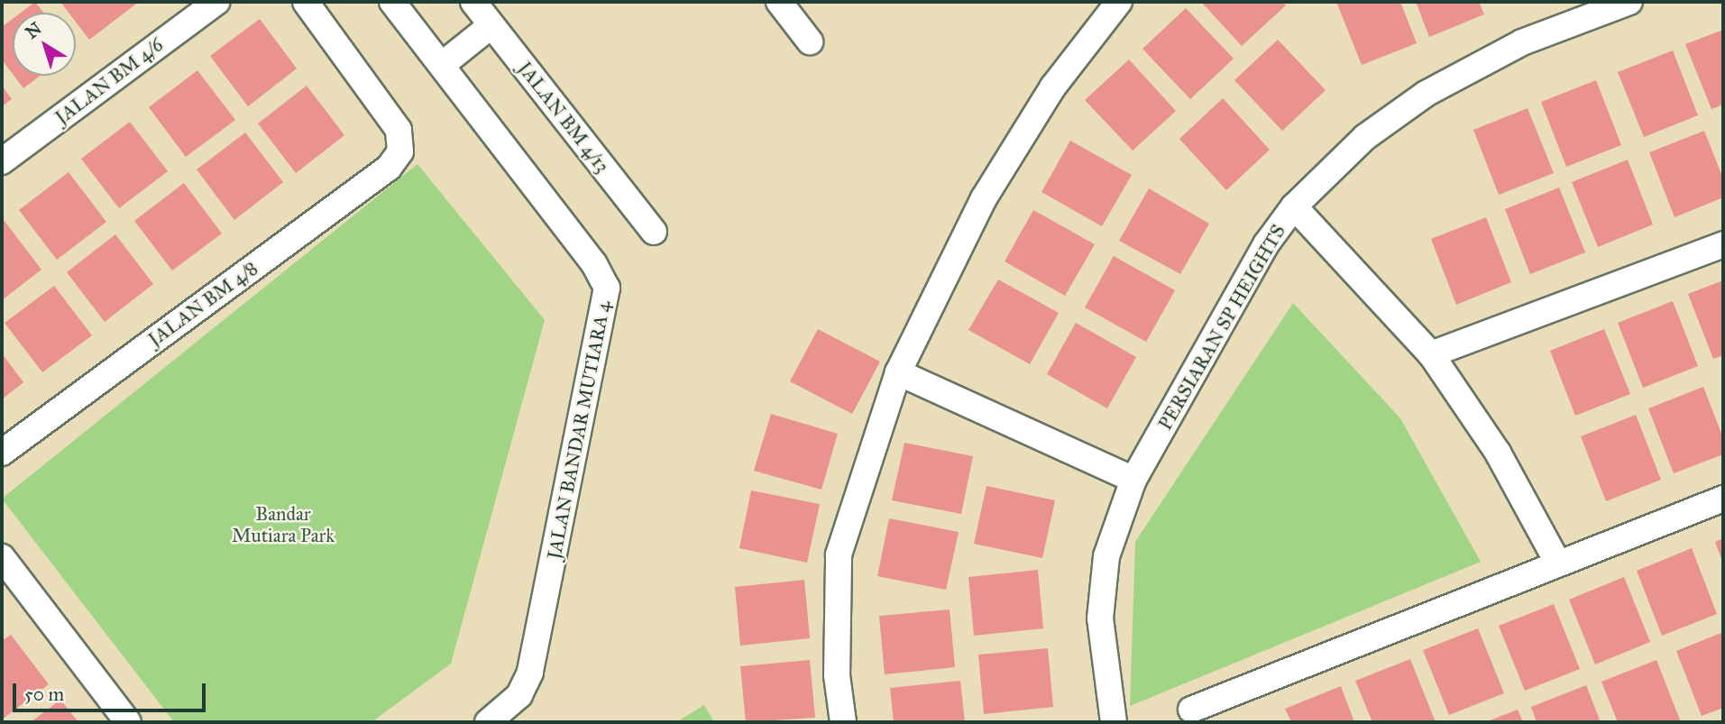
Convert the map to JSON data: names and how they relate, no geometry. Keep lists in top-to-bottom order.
{
  "streets": {
    "street": [
      "JALAN BM 4/6",
      "JALAN BM 4/13",
      "JALAN BM 4/8",
      "PERSIARAN SP HEIGHTS",
      "JALAN BANDAR MUTIARA 4"
    ]
  },
  "parks": ["Bandar Mutiara Park"],
  "scale_bar": "50 m",
  "north": "top left"
}
